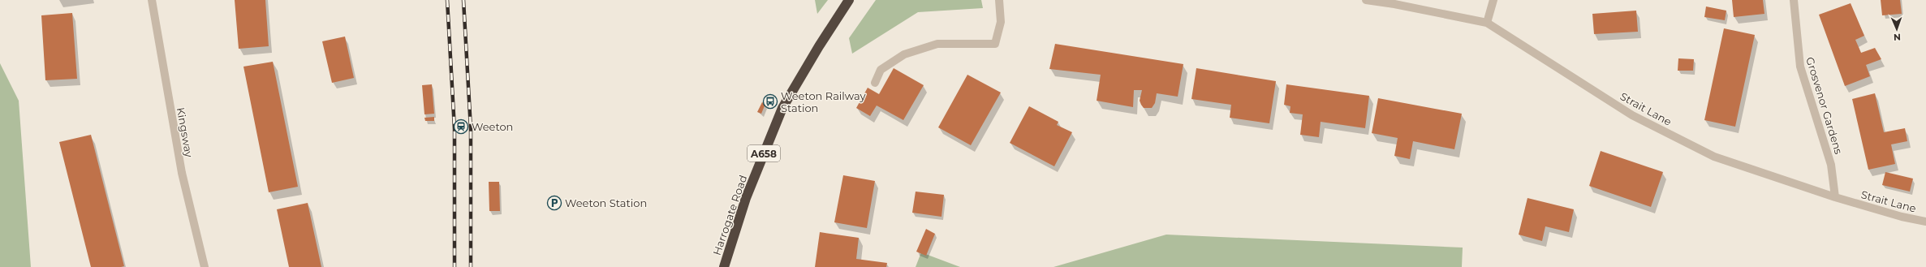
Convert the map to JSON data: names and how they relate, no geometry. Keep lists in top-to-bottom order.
{
  "streets": {
    "highway": ["A658", "Harrogate Road"],
    "street": ["Grosvenor Gardens", "Strait Lane", "Kingsway"]
  },
  "crossings": [
    ["Grosvenor Gardens", "Strait Lane"]
  ],
  "places": {
    "bus stop": ["Weeton Railway Station"],
    "station": ["Weeton"],
    "parking": ["Weeton Station"]
  },
  "north": "bottom"
}
